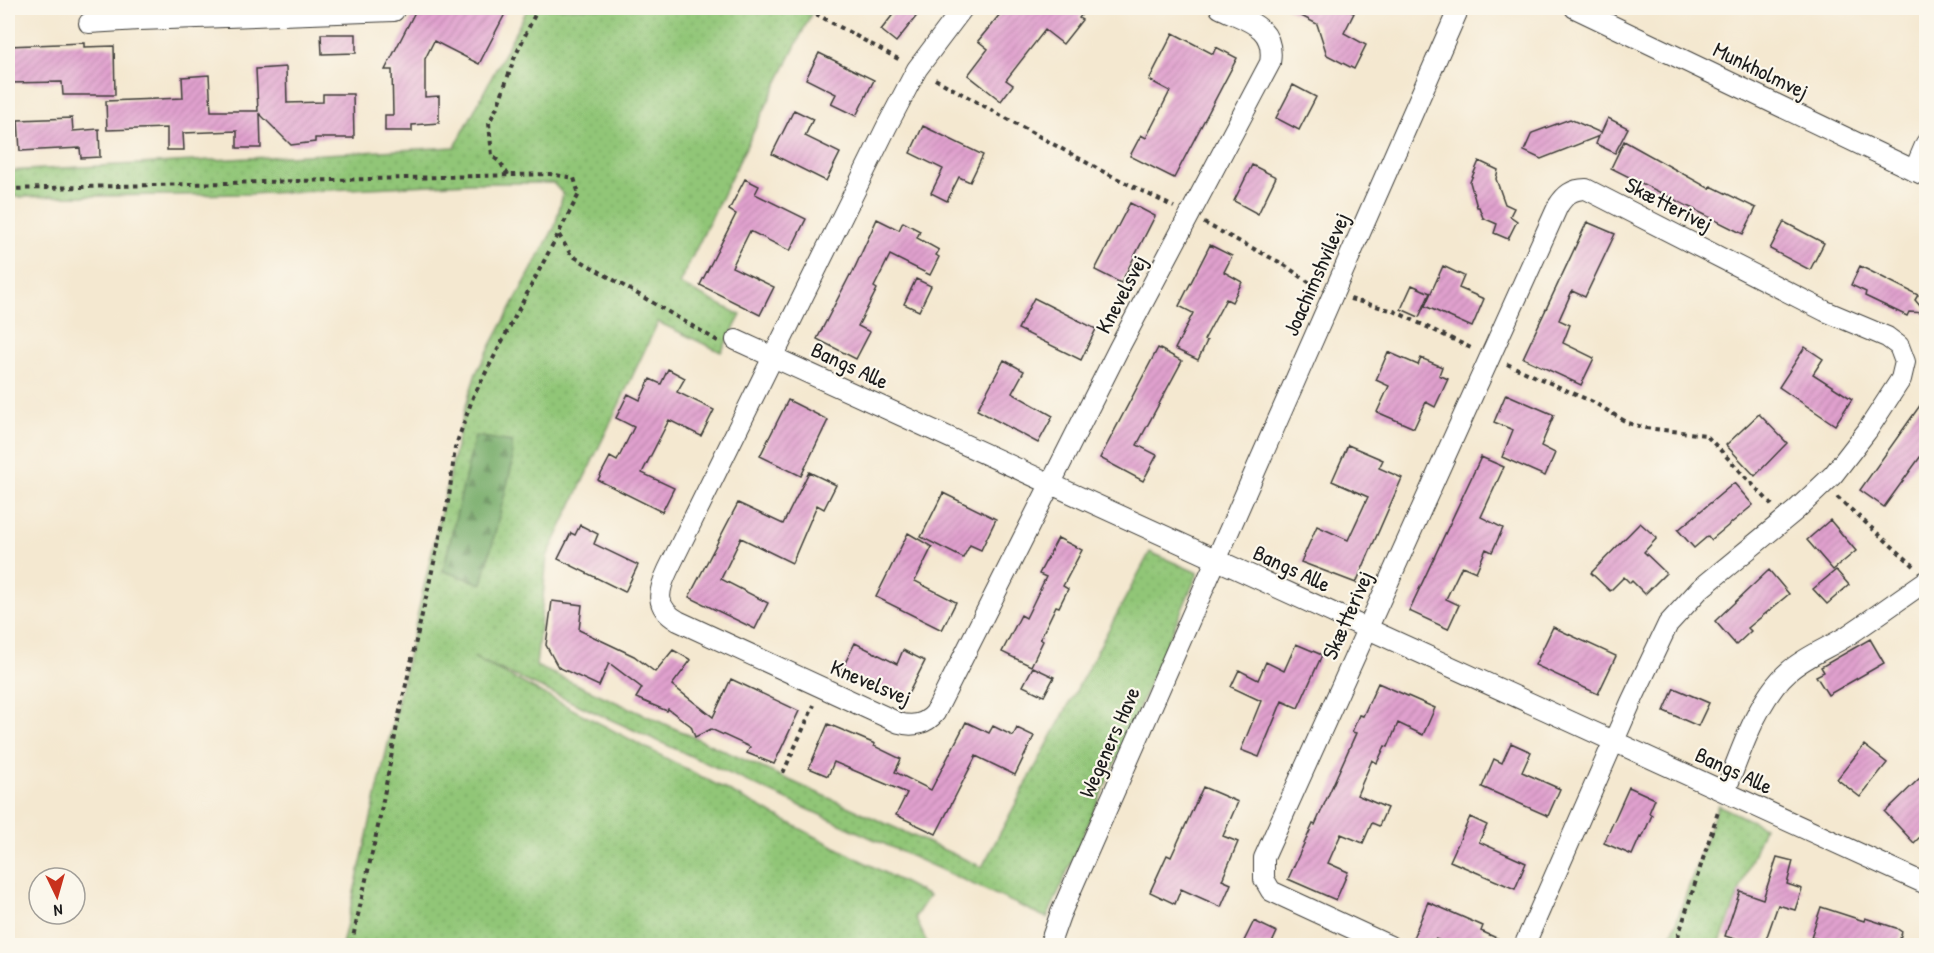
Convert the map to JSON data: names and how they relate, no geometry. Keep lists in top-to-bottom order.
{
  "streets": {
    "street": [
      "Munkholmvej",
      "Skætterivej",
      "Joachimshvilevej",
      "Knevelsvej",
      "Bangs Alle",
      "Wegeners Have"
    ]
  },
  "crossings": [
    ["Skætterivej", "Bangs Alle"],
    ["Joachimshvilevej", "Bangs Alle"],
    ["Joachimshvilevej", "Wegeners Have"],
    ["Knevelsvej", "Bangs Alle"],
    ["Bangs Alle", "Wegeners Have"]
  ],
  "north": "bottom"
}
